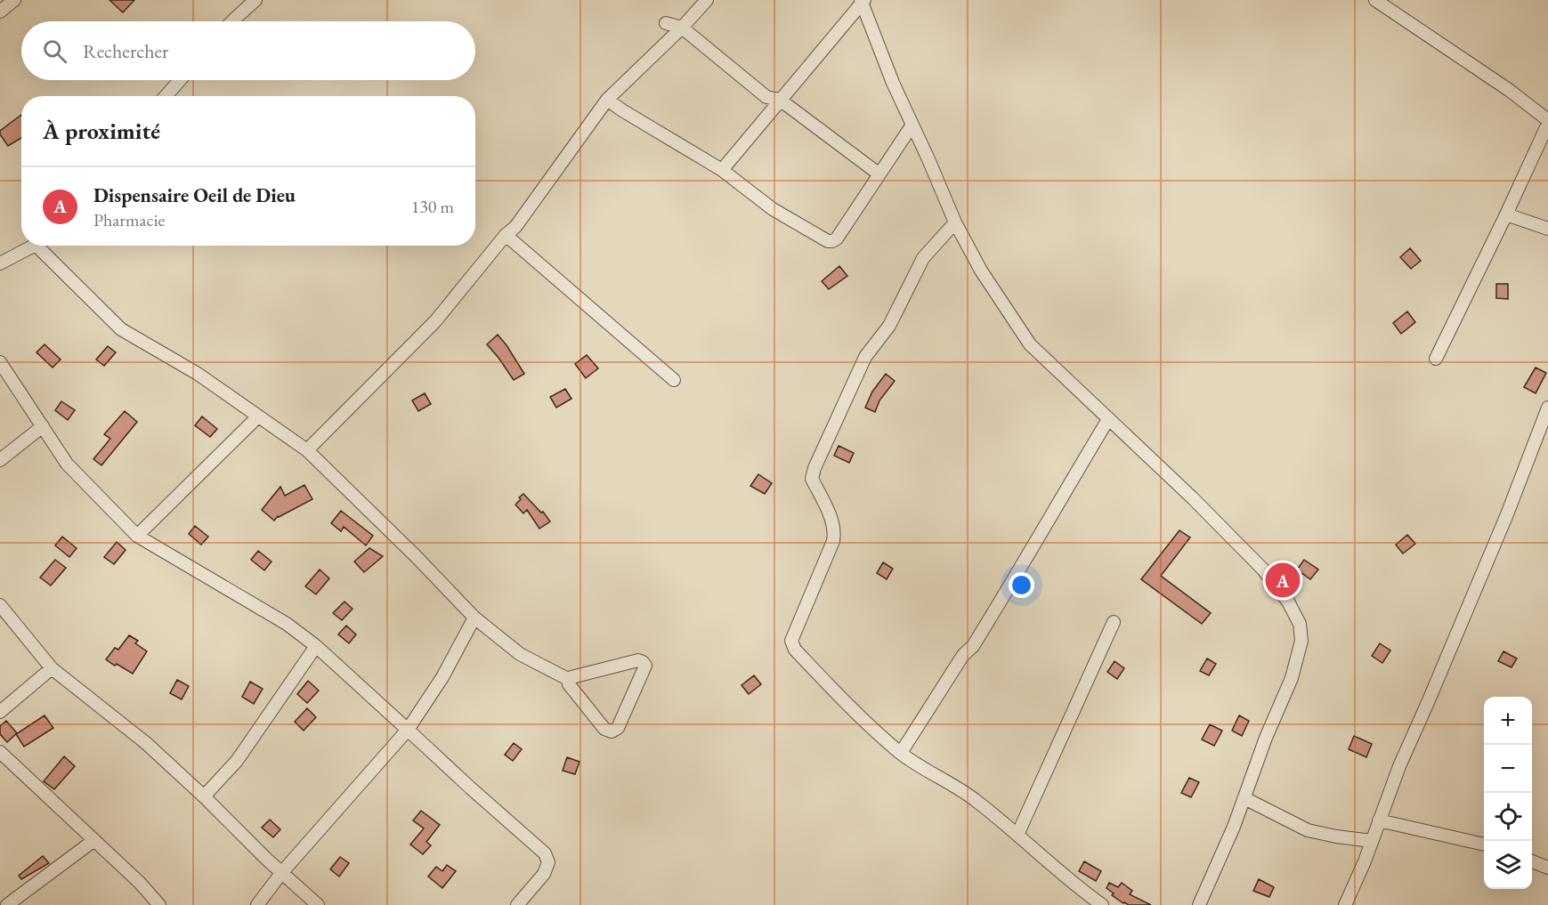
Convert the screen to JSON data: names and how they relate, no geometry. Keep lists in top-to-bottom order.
{
  "page": {
    "search": "Rechercher",
    "heading": "À proximité",
    "list": [
      {
        "mark": "A",
        "name": "Dispensaire Oeil de Dieu",
        "note": "Pharmacie",
        "value": "130 m"
      }
    ],
    "pins": "A",
    "map_buttons": ["+", "−"]
  }
}
